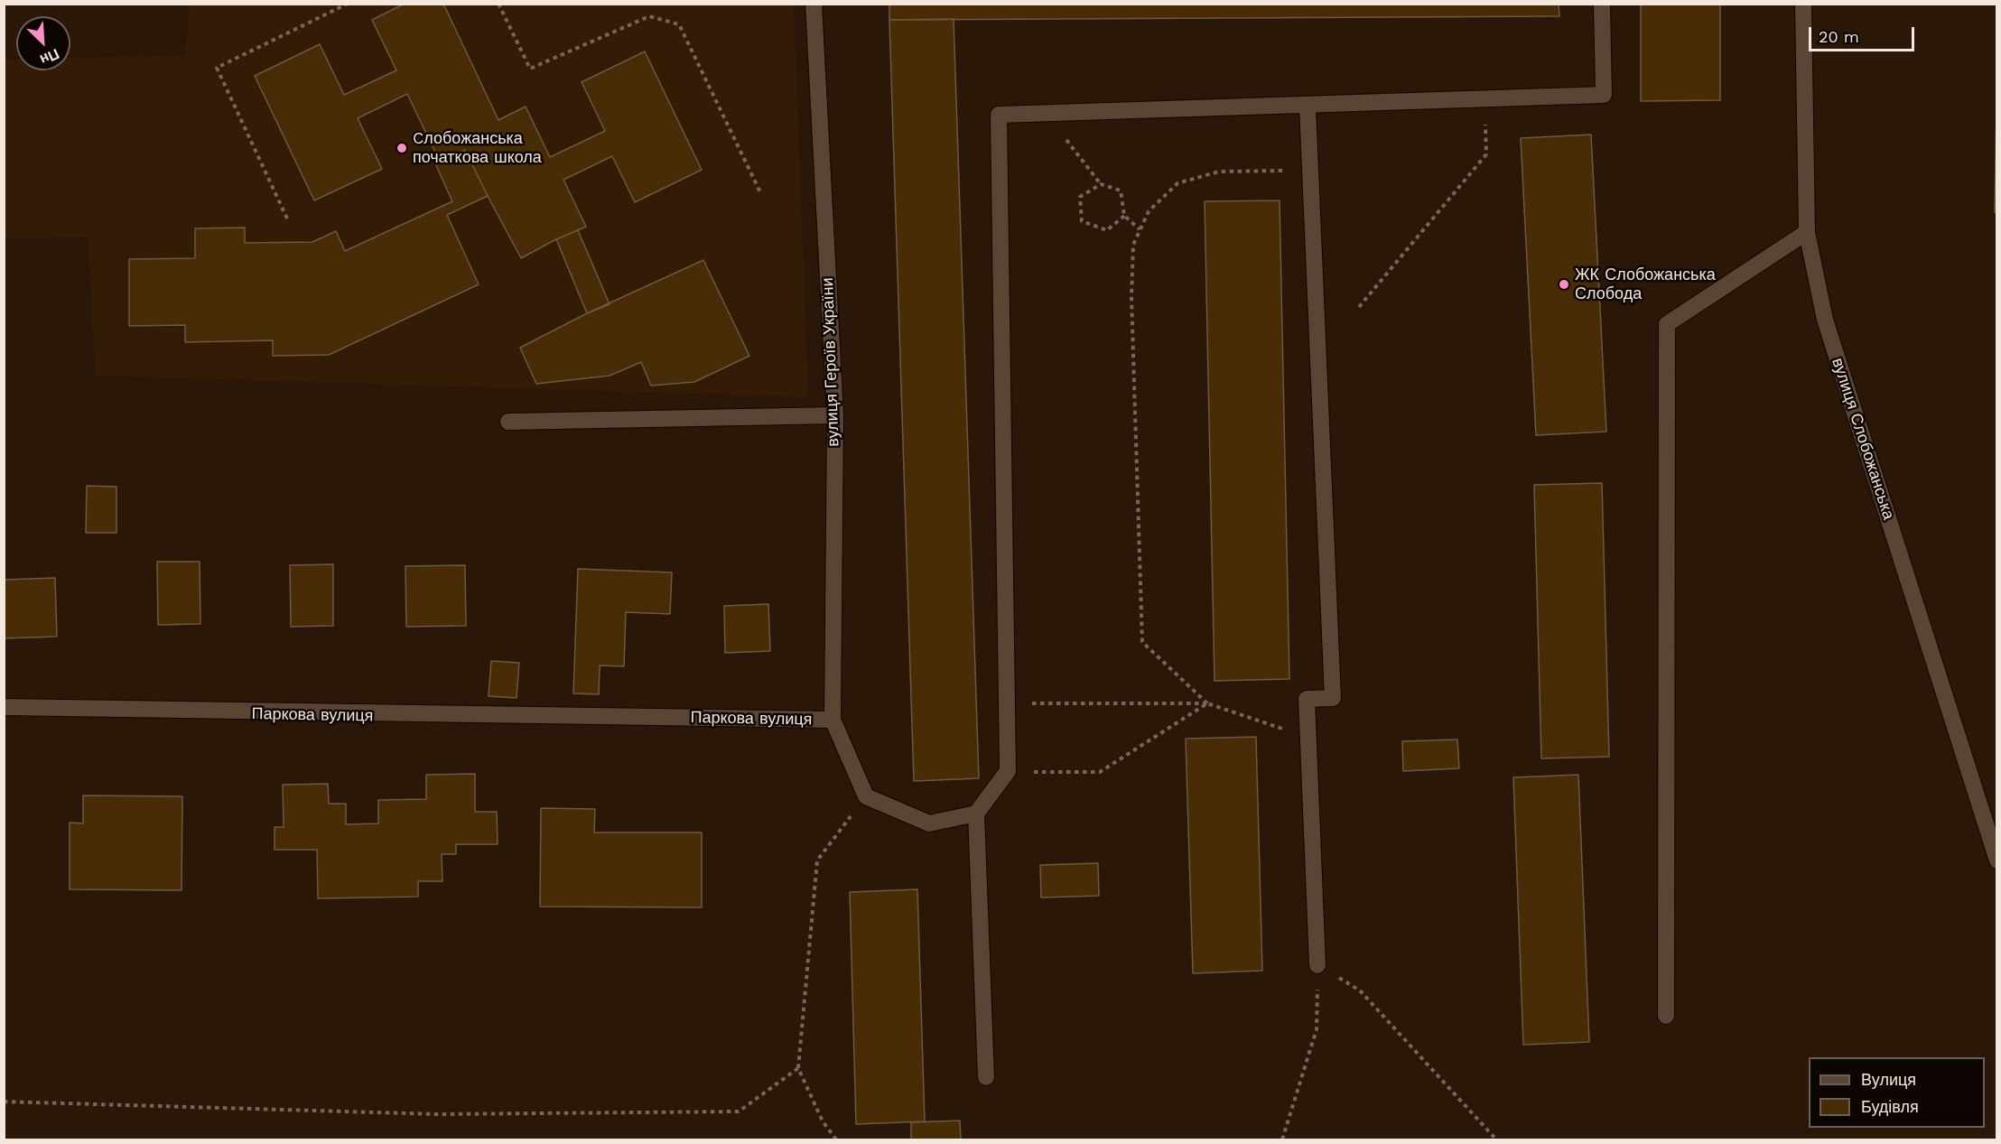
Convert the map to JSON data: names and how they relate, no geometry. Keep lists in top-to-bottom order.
{
  "streets": {
    "street": ["вулиця Героїв України", "вулиця Слобожанська", "Паркова вулиця"]
  },
  "crossings": [
    ["вулиця Героїв України", "Паркова вулиця"]
  ],
  "places": ["Cлобожанська початкова школа", "ЖК Слобожанська Слобода"],
  "legend": ["Вулиця", "Будівля"],
  "scale_bar": "20 m",
  "north": "bottom right"
}
